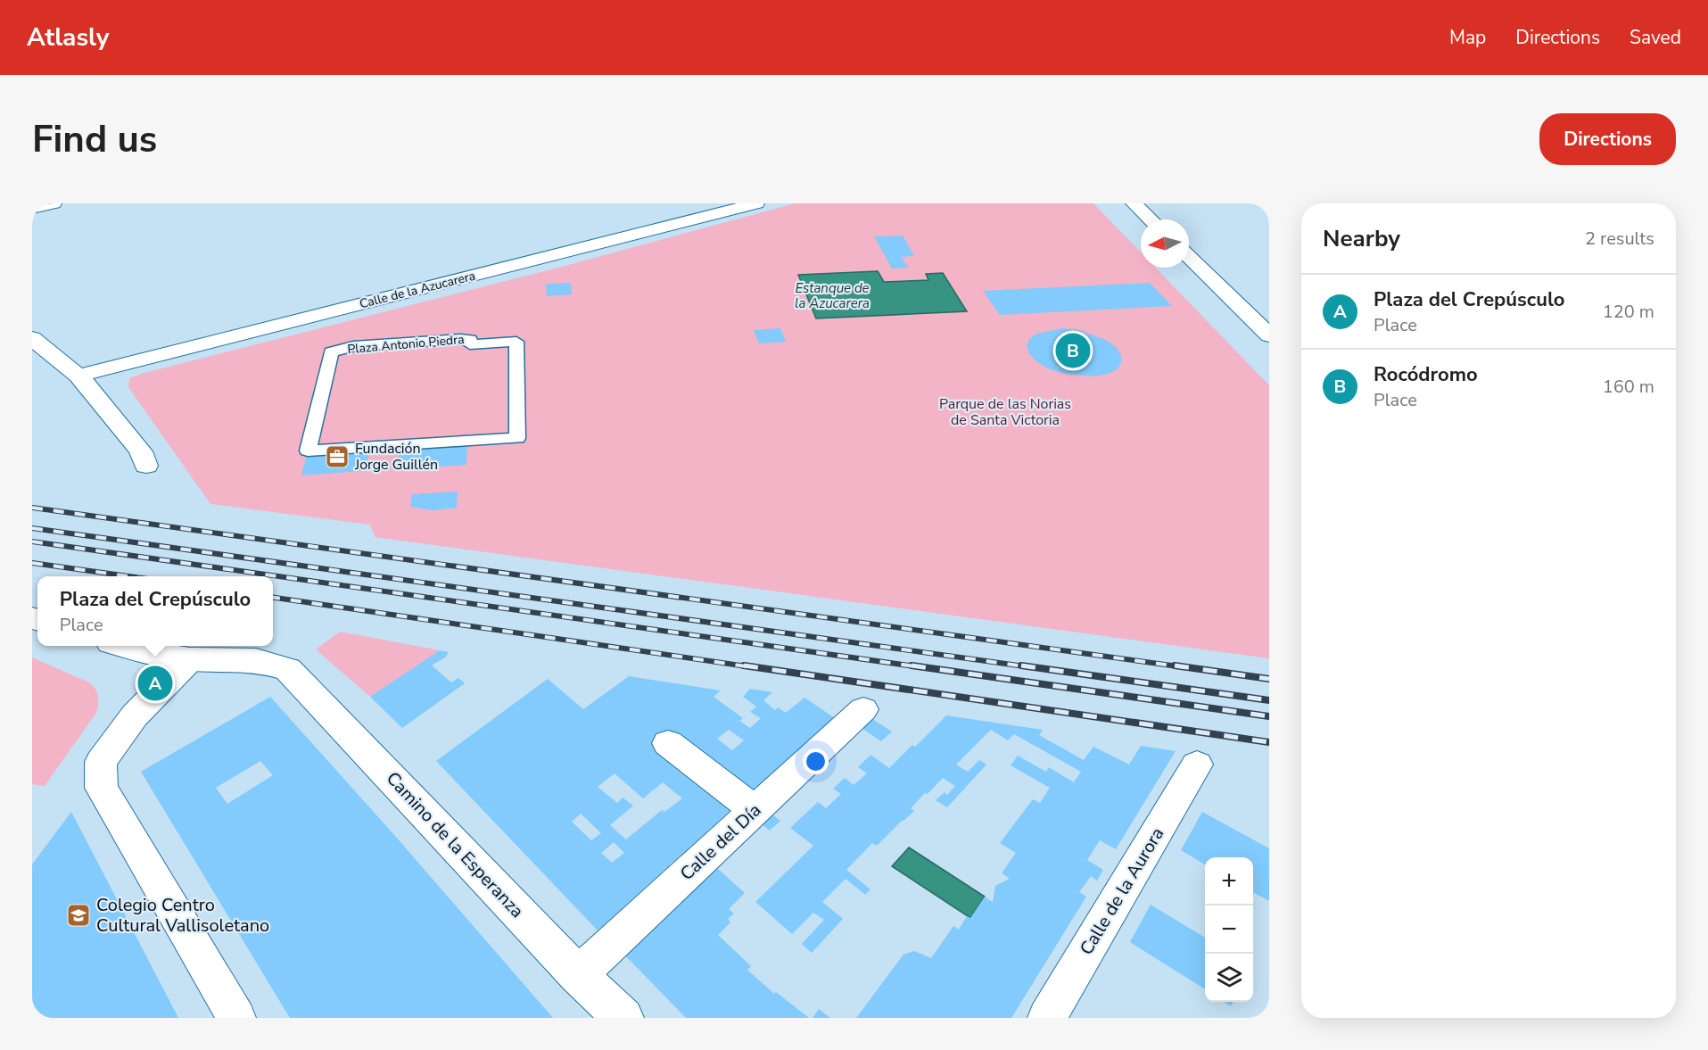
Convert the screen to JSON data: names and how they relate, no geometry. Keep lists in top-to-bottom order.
{
  "streets": {
    "street": [
      "Calle de la Azucarera",
      "Plaza Antonio Piedra",
      "Calle del Día",
      "Camino de la Esperanza",
      "Calle de la Aurora"
    ]
  },
  "crossings": [
    ["Calle del Día", "Camino de la Esperanza"]
  ],
  "water": ["Estanque de la Azucarera"],
  "parks": ["Parque de las Norias de Santa Victoria"],
  "places": {
    "office": ["Fundación Jorge Guillén"],
    "school or university": ["Colegio Centro Cultural Vallisoletano"]
  },
  "north": "left",
  "page": {
    "header": "Atlasly",
    "nav": ["Map", "Directions", "Saved"],
    "buttons": "Directions",
    "title": "Find us",
    "heading": ["Nearby", "2 results"],
    "list": [
      {
        "mark": "A",
        "name": "Plaza del Crepúsculo",
        "note": "Place",
        "value": "120 m"
      },
      {
        "mark": "B",
        "name": "Rocódromo",
        "note": "Place",
        "value": "160 m"
      }
    ],
    "pins": ["B", "A"],
    "popup": ["Plaza del Crepúsculo", "Place"],
    "map_buttons": ["+", "−"]
  }
}
